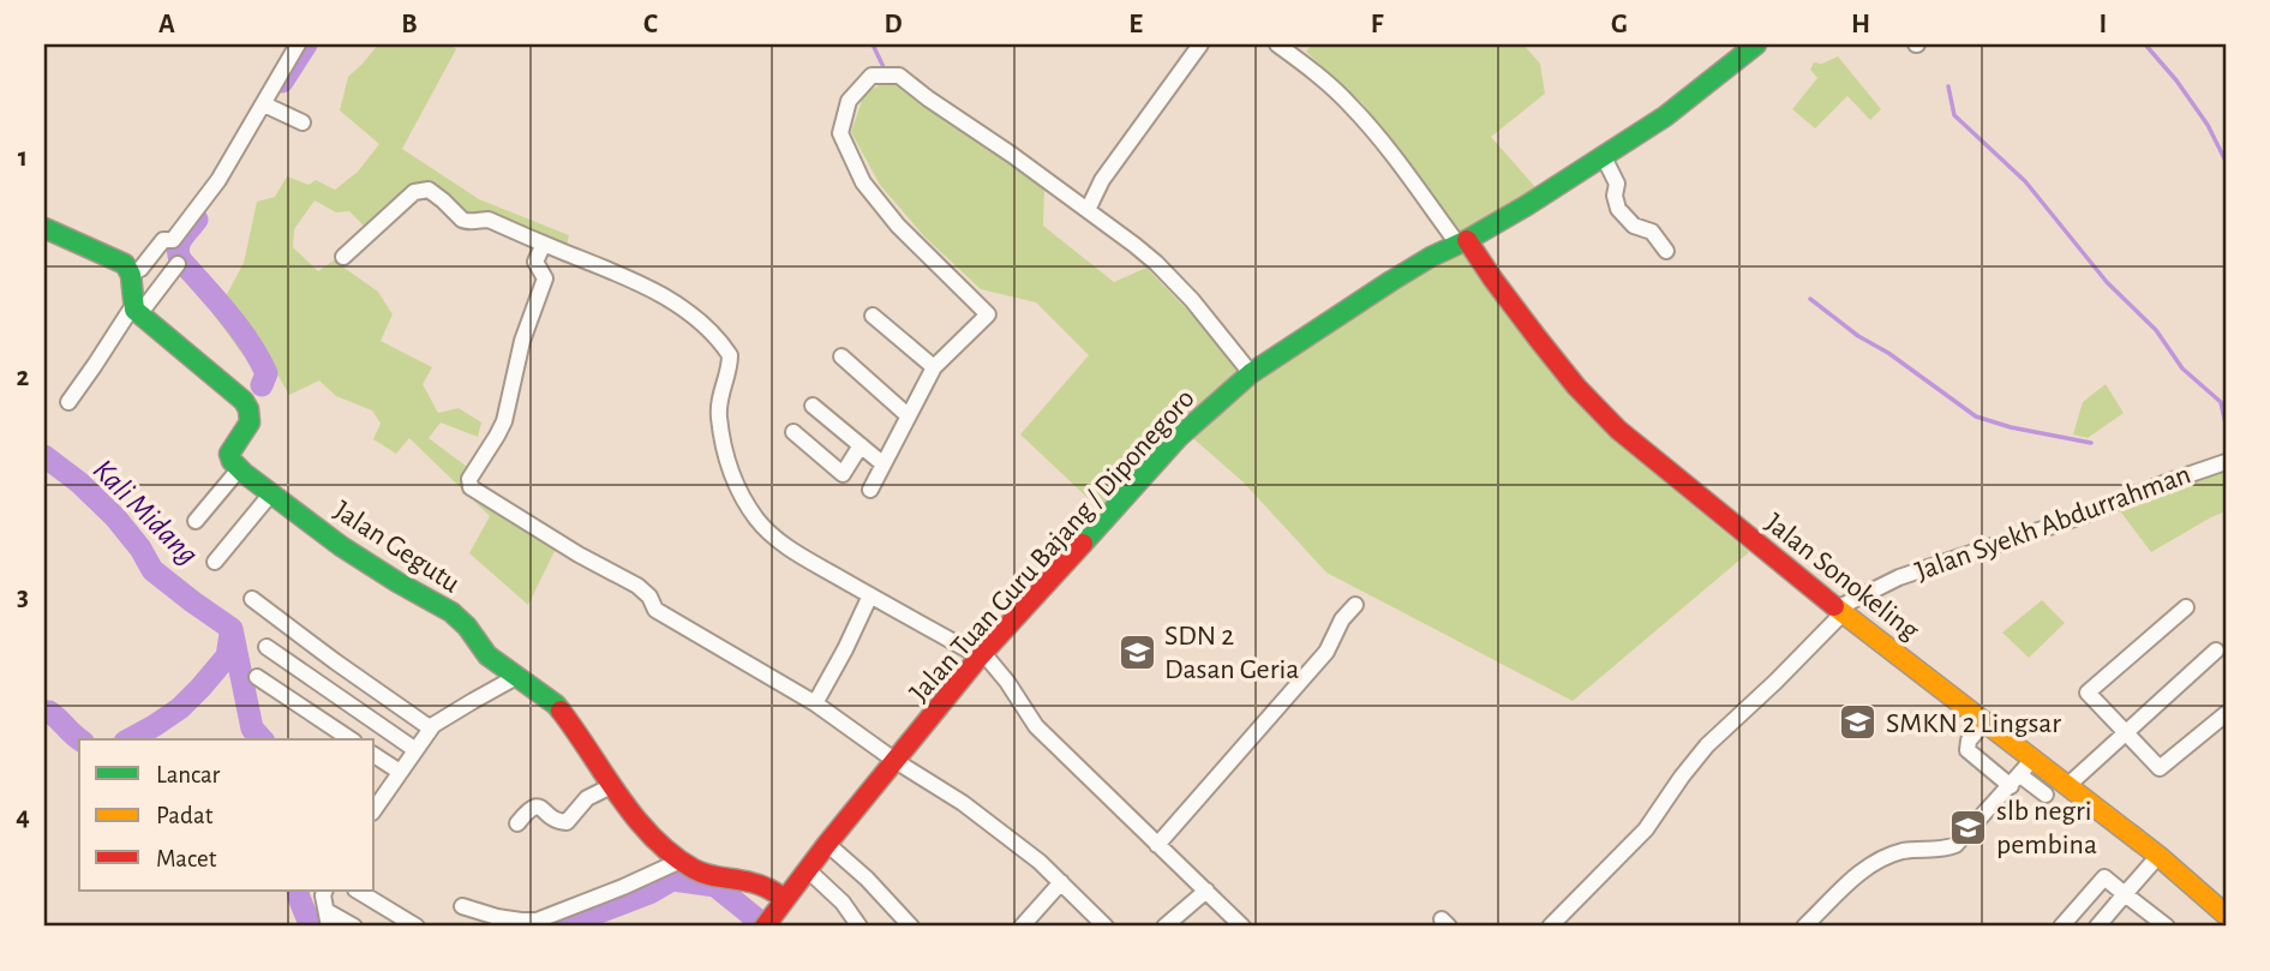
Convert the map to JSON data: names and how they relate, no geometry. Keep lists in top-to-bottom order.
{
  "streets": {
    "street": [
      "Jalan Syekh Abdurrahman",
      "Jalan Tuan Guru Bajang / Diponegoro",
      "Jalan Gegutu",
      "Jalan Sonokeling"
    ]
  },
  "crossings": [
    ["Jalan Syekh Abdurrahman", "Jalan Sonokeling"],
    ["Jalan Tuan Guru Bajang / Diponegoro", "Jalan Gegutu"],
    ["Jalan Tuan Guru Bajang / Diponegoro", "Jalan Sonokeling"]
  ],
  "water": ["Kali Midang"],
  "places": {
    "school or university": ["SDN 2 Dasan Geria", "SMKN 2 Lingsar", "slb negri pembina"]
  },
  "legend": ["Lancar", "Padat", "Macet"],
  "grid": {
    "columns": [
      "A",
      "B",
      "C",
      "D",
      "E",
      "F",
      "G",
      "H",
      "I"
    ],
    "rows": [
      "1",
      "2",
      "3",
      "4"
    ]
  }
}
